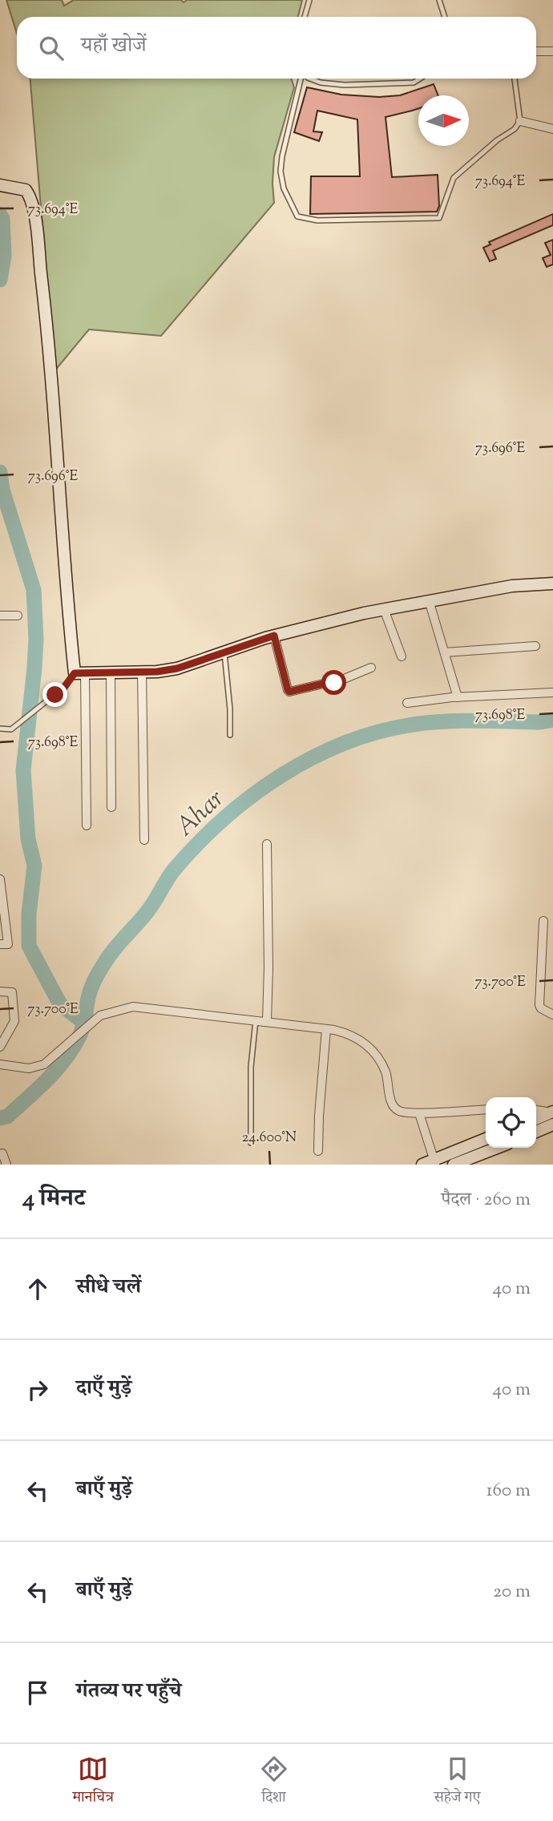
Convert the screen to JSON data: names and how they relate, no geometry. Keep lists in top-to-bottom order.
{
  "water": ["Ahar"],
  "north": "right",
  "page": {
    "search": "यहाँ खोजें",
    "heading": ["4 मिनट", "पैदल · 260 m"],
    "list": [
      ["सीधे चलें", "40 m"],
      ["दाएँ मुड़ें", "40 m"],
      ["बाएँ मुड़ें", "160 m"],
      ["बाएँ मुड़ें", "20 m"],
      "गंतव्य पर पहुँचे"
    ],
    "nav": ["मानचित्र", "दिशा", "सहेजे गए"]
  },
  "coordinates": [
    "73.694°E",
    "73.696°E",
    "73.698°E",
    "73.700°E",
    "24.600°N"
  ]
}
